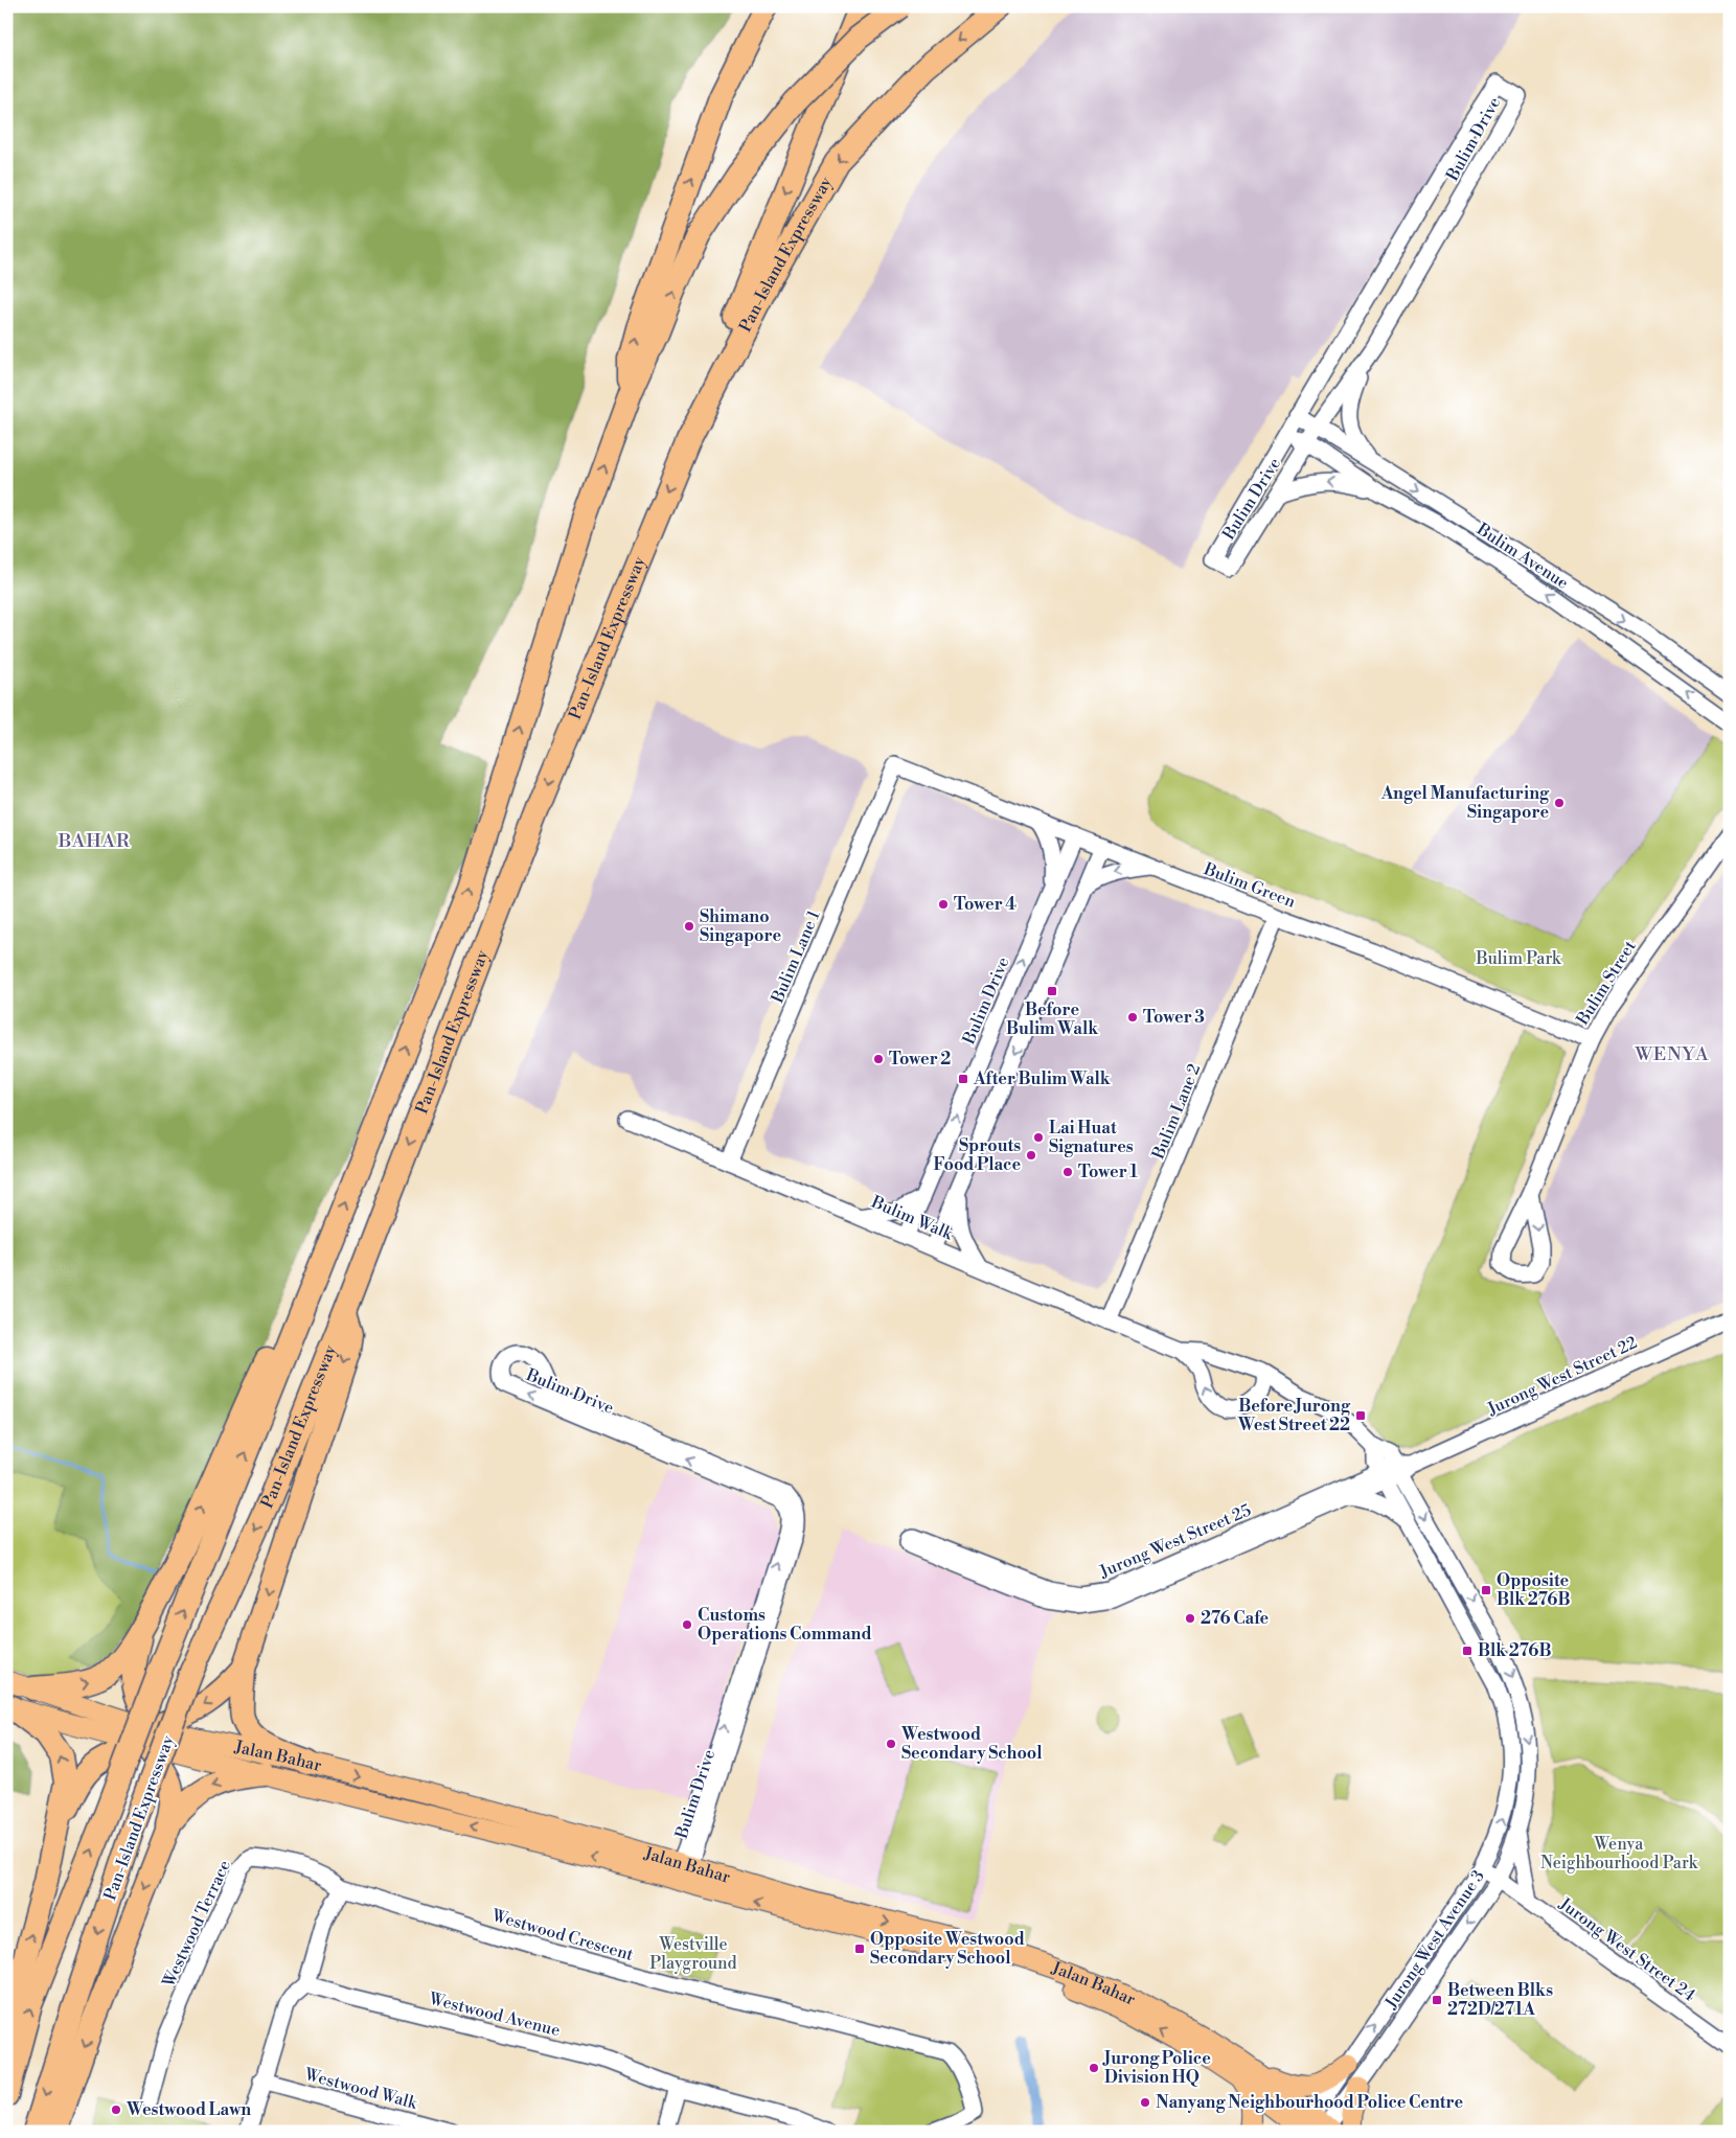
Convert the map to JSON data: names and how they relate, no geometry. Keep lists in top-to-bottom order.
{
  "streets": {
    "highway": ["Pan-Island Expressway"],
    "main road": ["Jalan Bahar"],
    "street": [
      "Bulim Drive",
      "Bulim Avenue",
      "Bulim Green",
      "Bulim Lane 1",
      "Bulim Street",
      "Bulim Lane 2",
      "Bulim Walk",
      "Jurong West Street 22",
      "Jurong West Street 25",
      "Westwood Terrace",
      "Westwood Crescent",
      "Jurong West Avenue 3",
      "Jurong West Street 24",
      "Westwood Avenue",
      "Westwood Walk"
    ]
  },
  "crossings": [
    ["Bulim Drive", "Bulim Avenue"],
    ["Bulim Drive", "Bulim Green"],
    ["Bulim Drive", "Bulim Walk"],
    ["Bulim Drive", "Jalan Bahar"],
    ["Bulim Green", "Bulim Lane 1"],
    ["Bulim Green", "Bulim Street"],
    ["Bulim Green", "Bulim Lane 2"],
    ["Bulim Lane 1", "Bulim Walk"],
    ["Bulim Lane 2", "Bulim Walk"],
    ["Bulim Walk", "Jurong West Street 22"],
    ["Bulim Walk", "Jurong West Street 25"],
    ["Bulim Walk", "Jurong West Avenue 3"],
    ["Jurong West Street 22", "Jurong West Street 25"],
    ["Jurong West Street 22", "Jurong West Avenue 3"],
    ["Jurong West Street 25", "Jurong West Avenue 3"],
    ["Jalan Bahar", "Jurong West Avenue 3"],
    ["Westwood Terrace", "Westwood Crescent"],
    ["Jurong West Avenue 3", "Jurong West Street 24"]
  ],
  "districts": ["BAHAR", "WENYA"],
  "parks": ["Bulim Park", "Wenya Neighbourhood Park", "Westville Playground"],
  "places": {
    "other": [
      "Angel Manufacturing Singapore",
      "Tower 4",
      "Shimano Singapore",
      "Tower 3",
      "Tower 2",
      "Lai Huat Signatures",
      "Sprouts Food Place",
      "Tower 1",
      "276 Cafe",
      "Customs Operations Command",
      "Westwood Secondary School",
      "Jurong Police Division HQ",
      "Nanyang Neighbourhood Police Centre",
      "Westwood Lawn"
    ],
    "transit": [
      "Before Bulim Walk",
      "After Bulim Walk",
      "Before Jurong West Street 22",
      "Opposite Blk 276B",
      "Blk 276B",
      "Opposite Westwood Secondary School",
      "Between Blks 272D/271A"
    ]
  }
}
